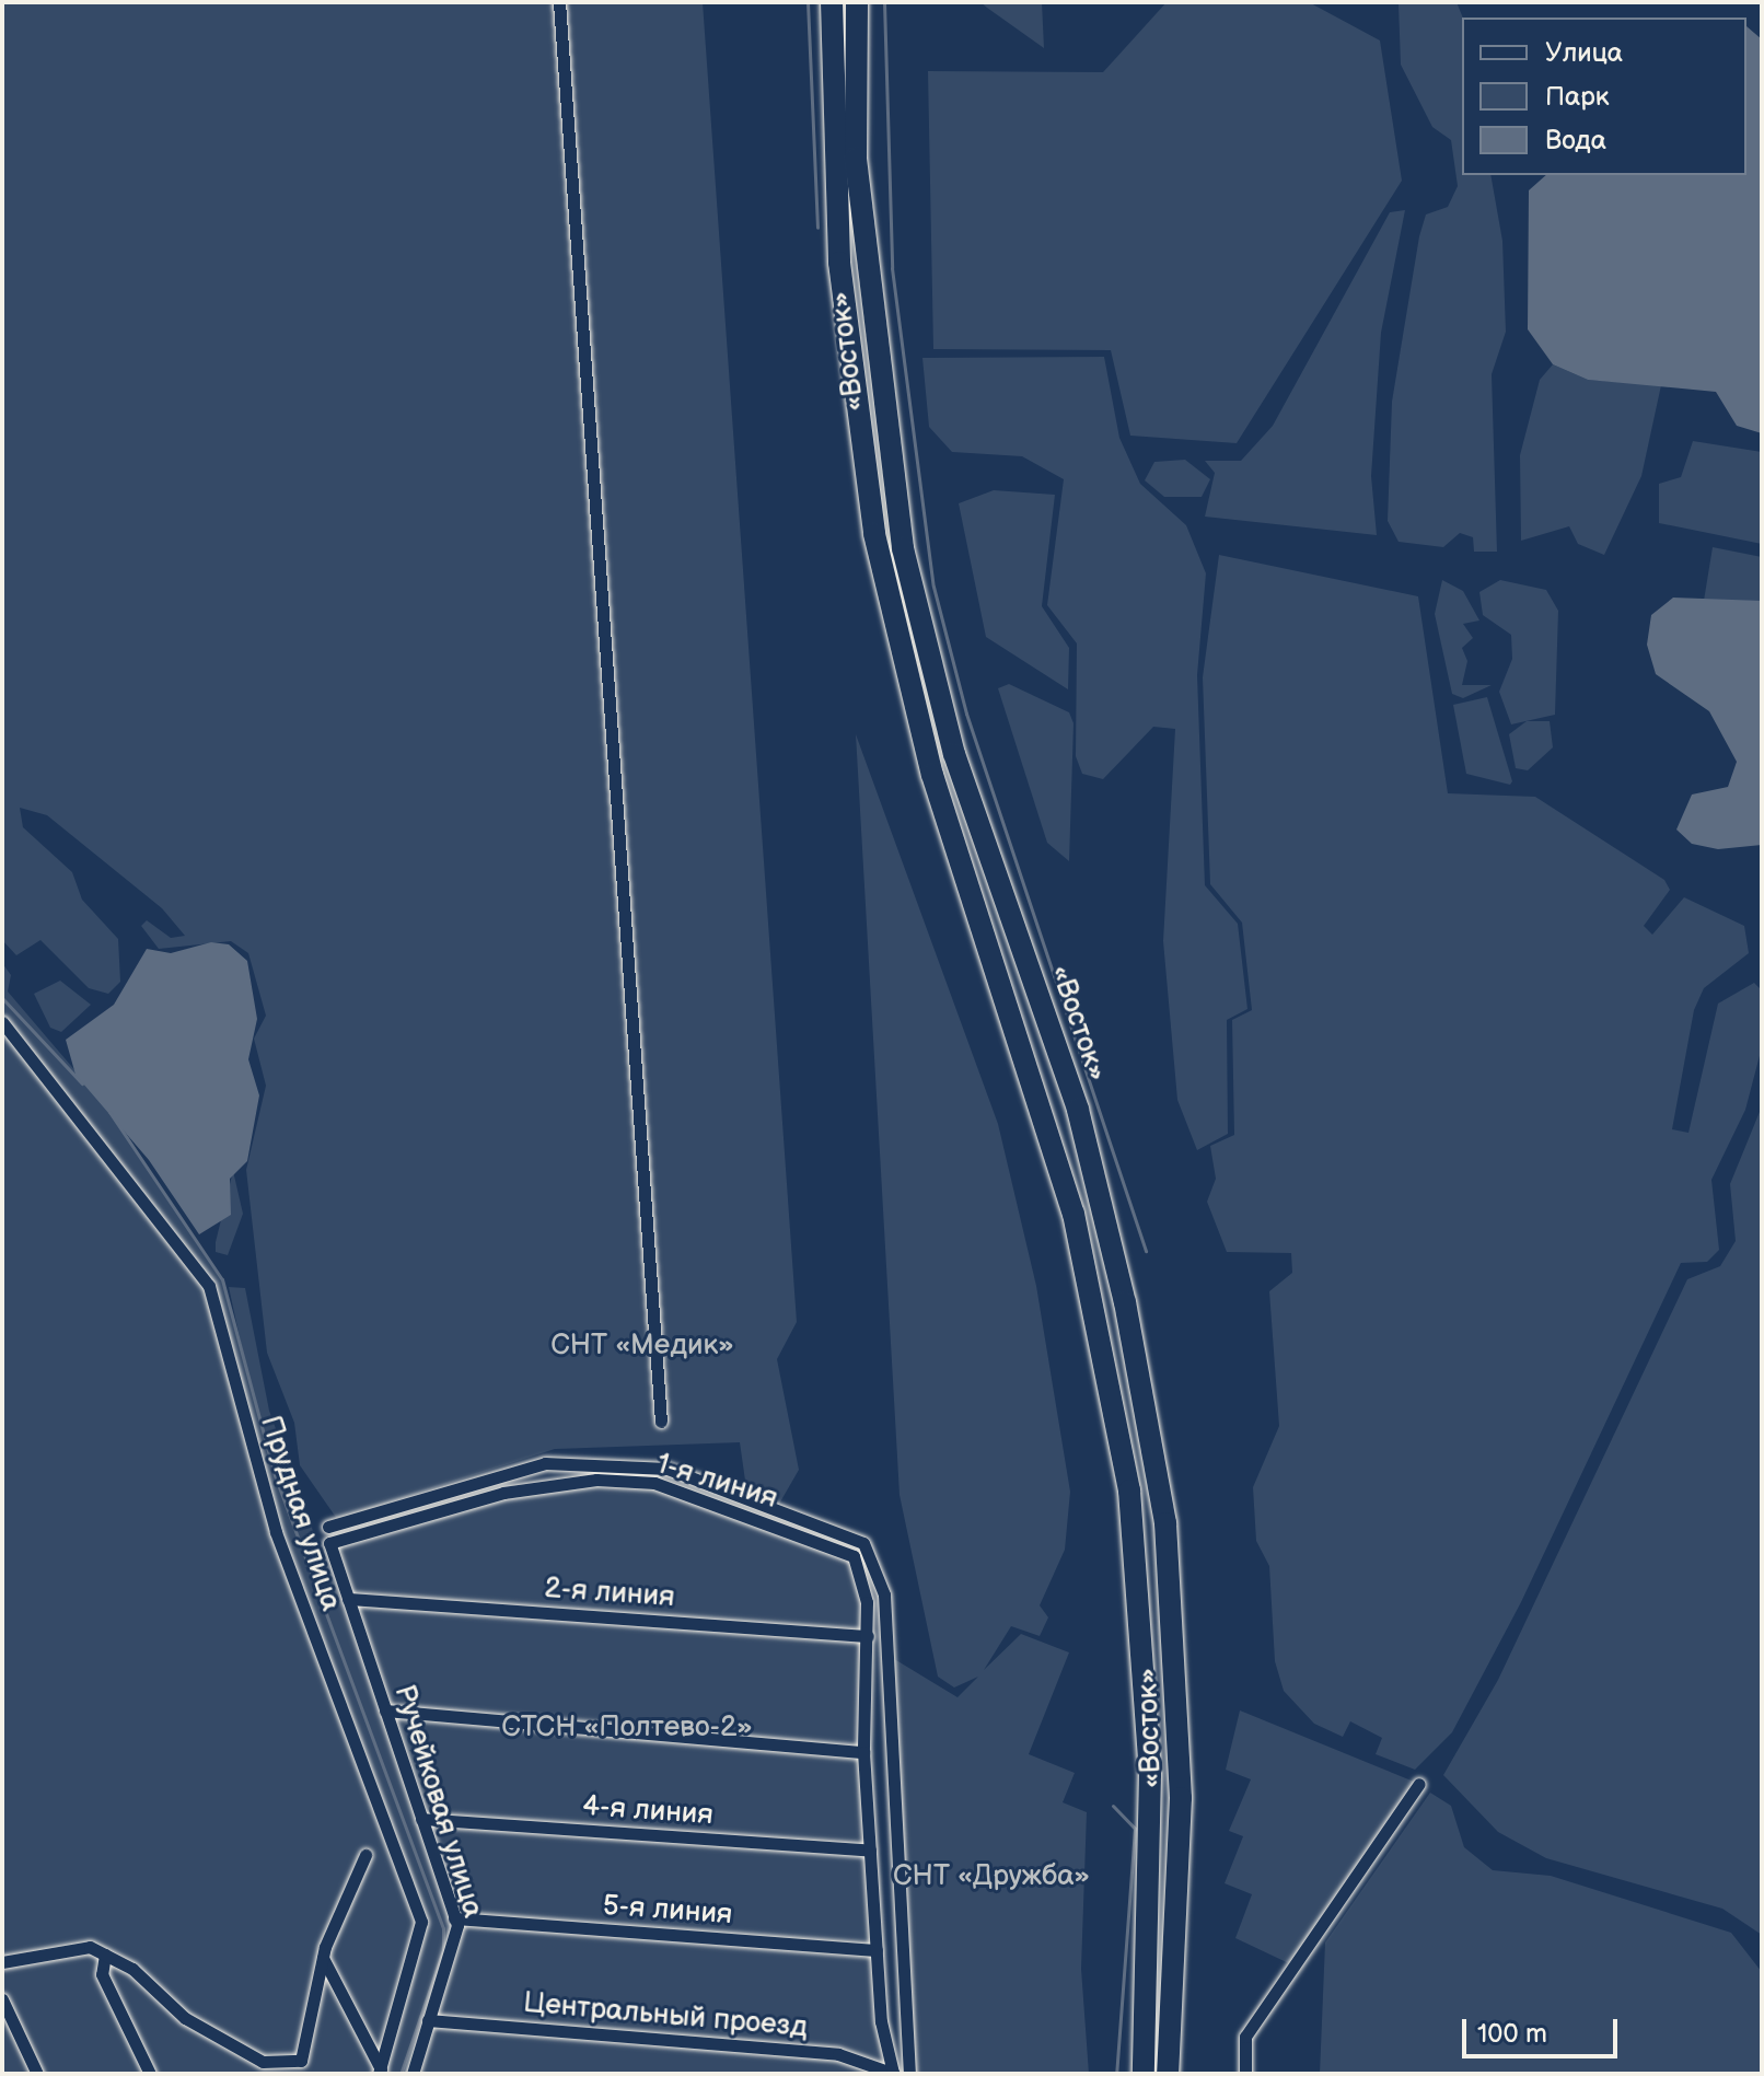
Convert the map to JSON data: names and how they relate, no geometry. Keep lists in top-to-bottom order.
{
  "streets": {
    "highway": ["«Восток»"],
    "street": [
      "1-я линия",
      "Прудная улица",
      "2-я линия",
      "Ручейковая улица",
      "4-я линия",
      "5-я линия",
      "Центральный проезд"
    ]
  },
  "crossings": [
    ["1-я линия", "2-я линия"],
    ["1-я линия", "Ручейковая улица"],
    ["1-я линия", "4-я линия"],
    ["1-я линия", "5-я линия"],
    ["1-я линия", "Центральный проезд"],
    ["2-я линия", "Ручейковая улица"],
    ["Ручейковая улица", "4-я линия"],
    ["Ручейковая улица", "5-я линия"],
    ["Ручейковая улица", "Центральный проезд"]
  ],
  "parks": ["СНТ «Медик»", "СТСН «Полтево-2»", "СНТ «Дружба»"],
  "legend": ["Улица", "Парк", "Вода"],
  "scale_bar": "100 m"
}
